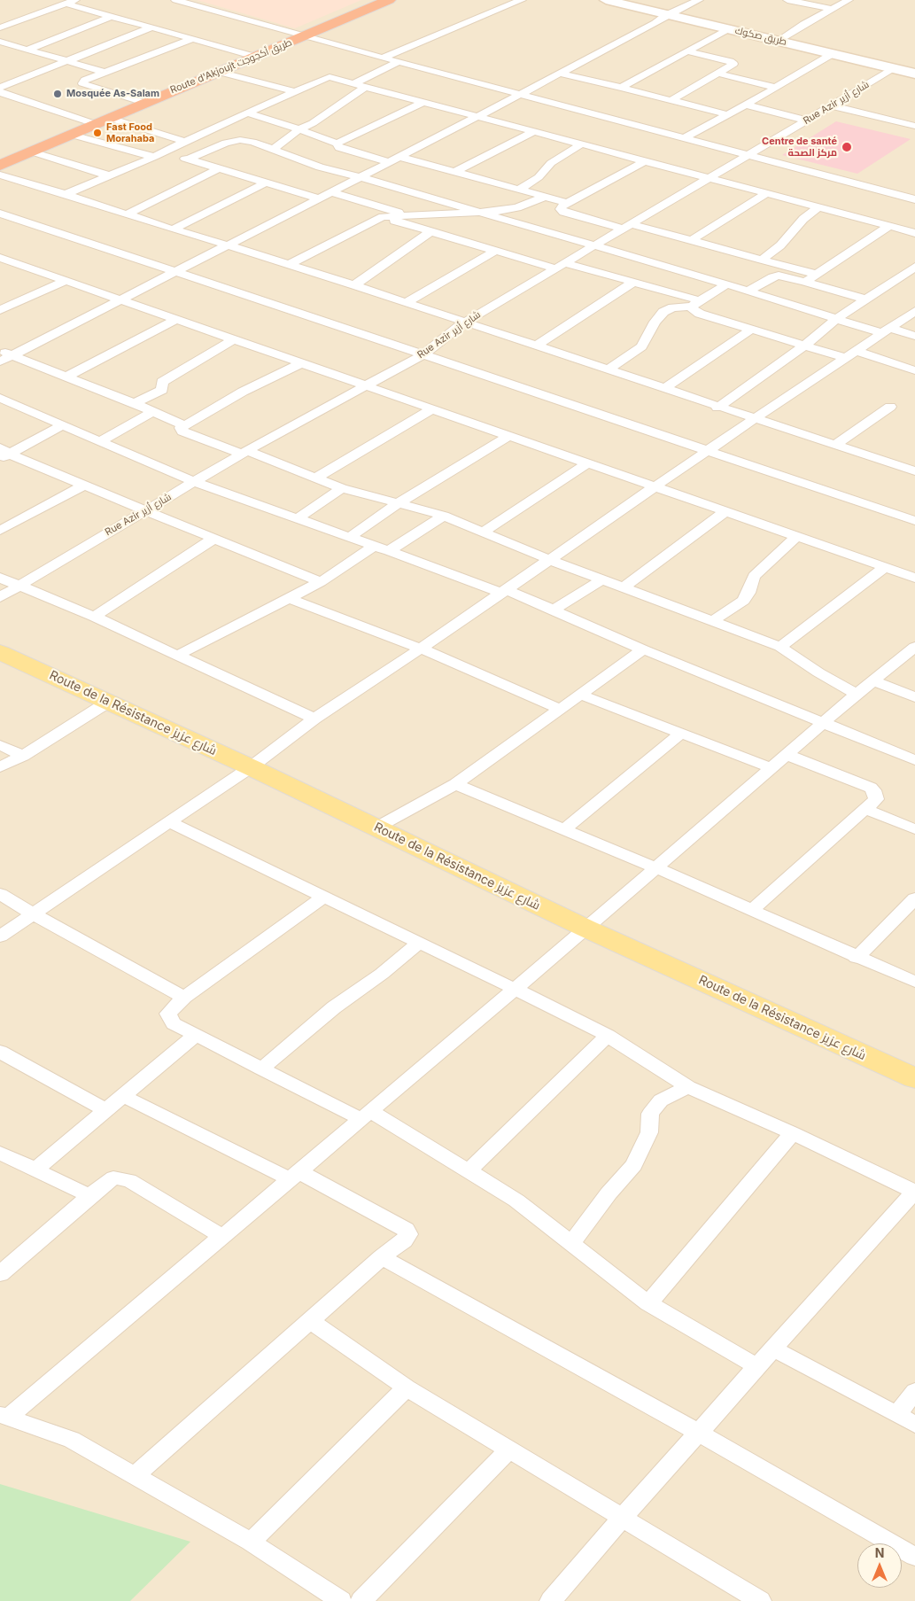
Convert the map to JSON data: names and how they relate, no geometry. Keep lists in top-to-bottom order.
{
  "streets": {
    "highway": ["Route d'Akjoujt طريق أكجوجت"],
    "main road": ["Route de la Résistance شارع عزيز"],
    "street": ["طريق صكوك", "Rue Azir شارع أزير"]
  },
  "crossings": [
    ["طريق صكوك", "Rue Azir شارع أزير"]
  ],
  "places": ["Mosquée As-Salam", "Fast Food Morahaba", "Centre de santé مركز الصحة"],
  "north": "top"
}
